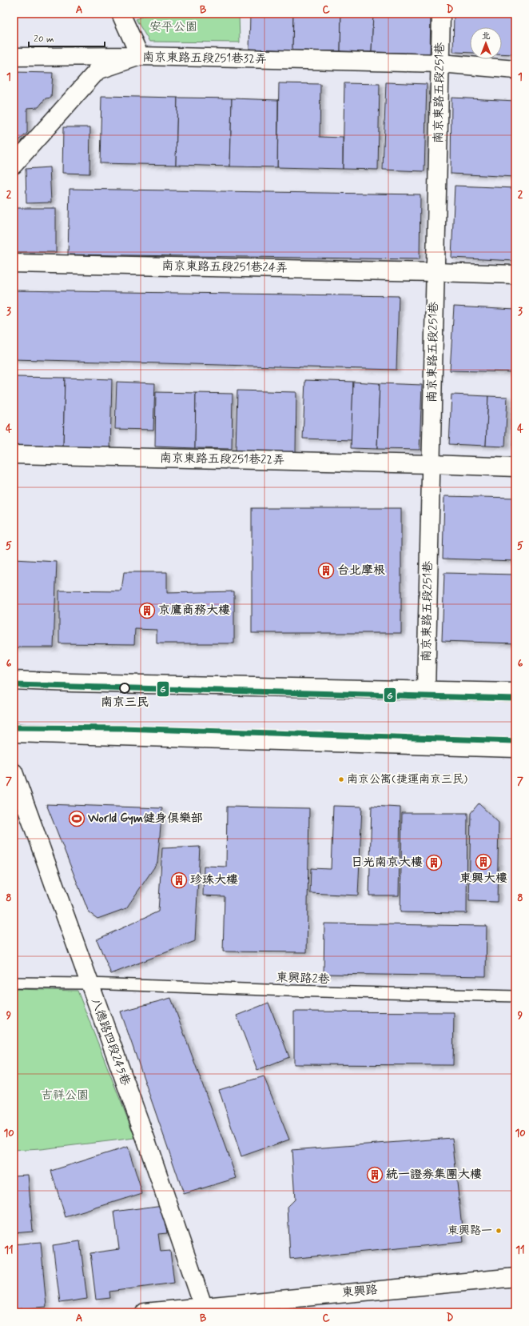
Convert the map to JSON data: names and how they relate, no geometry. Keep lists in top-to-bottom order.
{
  "streets": {
    "street": [
      "南京東路五段251巷32弄",
      "南京東路五段251巷",
      "南京東路五段251巷24弄",
      "南京東路五段251巷22弄",
      "八德路四段245巷",
      "東興路"
    ],
    "lane": ["東興路2巷"]
  },
  "crossings": [
    ["南京東路五段251巷32弄", "南京東路五段251巷"],
    ["南京東路五段251巷", "南京東路五段251巷24弄"],
    ["南京東路五段251巷", "南京東路五段251巷22弄"],
    ["東興路2巷", "八德路四段245巷"],
    ["八德路四段245巷", "東興路"]
  ],
  "parks": ["安平公園", "吉祥公園"],
  "places": {
    "building": [
      "台北摩根",
      "京鷹商務大樓",
      "東興大樓",
      "日光南京大樓",
      "珍珠大樓",
      "統一證券集團大樓"
    ],
    "other": ["南京三民", "南京公寓(捷運南京三民)", "東興路一"],
    "sports": ["World Gym健身俱樂部"]
  },
  "lines": ["transit line G"],
  "scale_bar": "20 m",
  "north": "top",
  "grid": {
    "columns": [
      "A",
      "B",
      "C",
      "D"
    ],
    "rows": [
      "1",
      "2",
      "3",
      "4",
      "5",
      "6",
      "7",
      "8",
      "9",
      "10",
      "11"
    ]
  }
}
